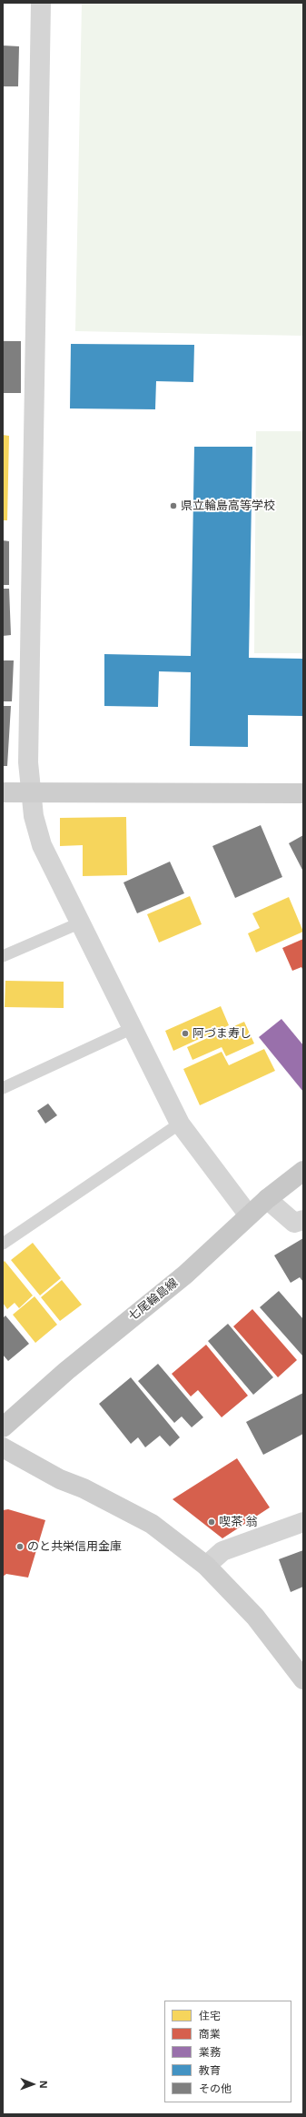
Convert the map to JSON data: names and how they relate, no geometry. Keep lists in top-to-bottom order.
{
  "streets": {
    "main road": ["七尾輪島線"]
  },
  "places": [
    "県立輪島高等学校",
    "阿づま寿し",
    "喫茶 翁",
    "のと共栄信用金庫"
  ],
  "legend": [
    "住宅",
    "商業",
    "業務",
    "教育",
    "その他"
  ],
  "north": "right"
}
